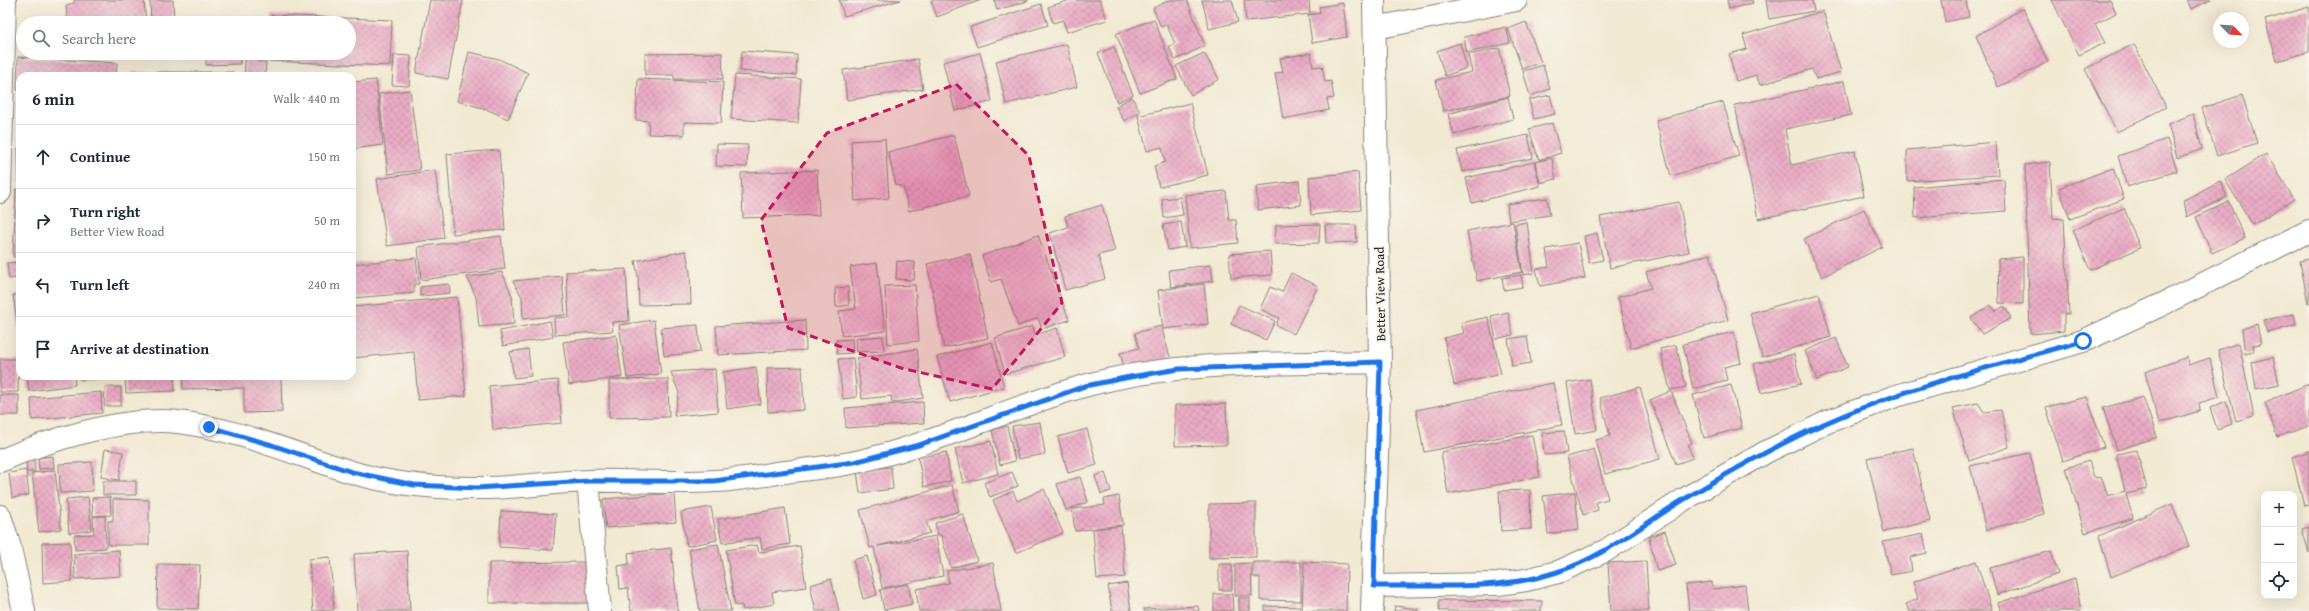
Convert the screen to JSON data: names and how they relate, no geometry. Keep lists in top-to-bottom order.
{
  "streets": {
    "street": ["Better View Road"]
  },
  "north": "bottom right",
  "page": {
    "search": "Search here",
    "heading": ["6 min", "Walk · 440 m"],
    "list": [
      ["Continue", "150 m"],
      ["Turn right", "Better View Road", "50 m"],
      ["Turn left", "240 m"],
      "Arrive at destination"
    ],
    "map_buttons": ["+", "−"]
  }
}
